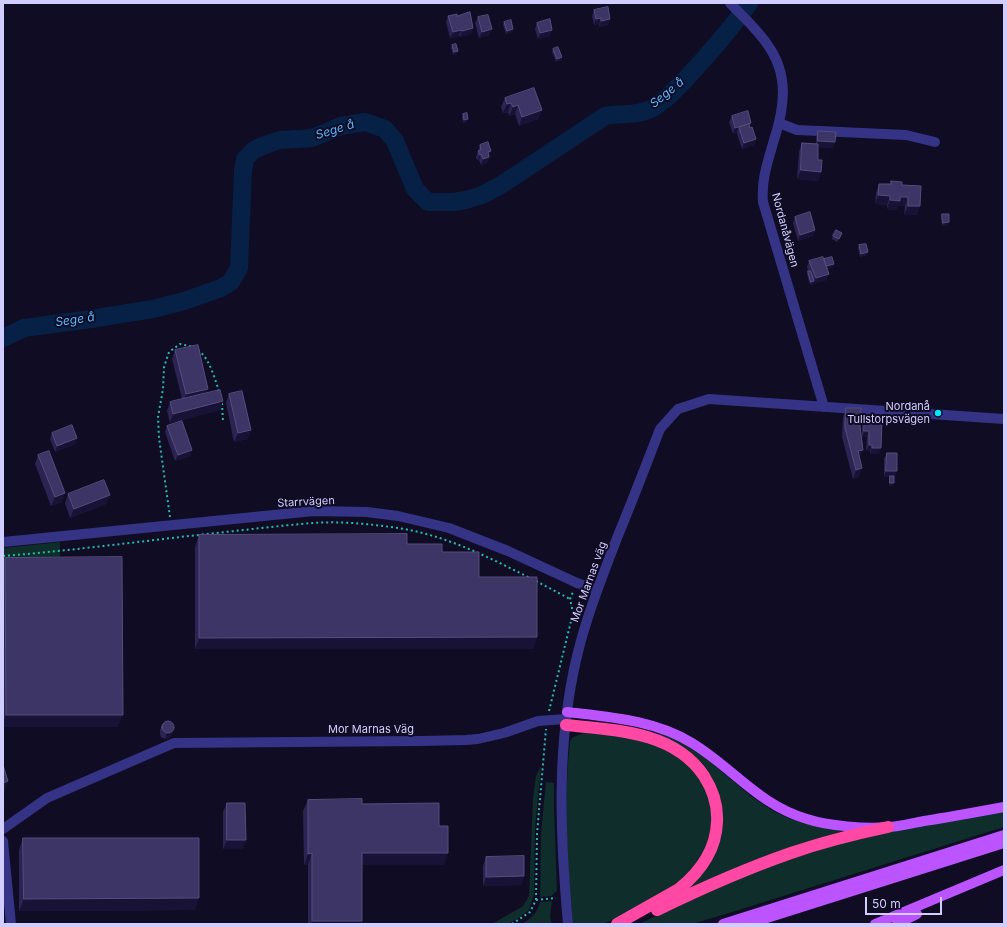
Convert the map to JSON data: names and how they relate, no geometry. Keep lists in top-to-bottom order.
{
  "streets": {
    "street": [
      "Nordanåvägen",
      "Starrvägen",
      "Mor Marnas väg",
      "Mor Marnas Väg"
    ]
  },
  "crossings": [
    ["Nordanåvägen", "Mor Marnas väg"],
    ["Starrvägen", "Mor Marnas väg"],
    ["Mor Marnas väg", "Mor Marnas Väg"]
  ],
  "water": ["Sege å"],
  "places": ["Nordanå Tullstorpsvägen"],
  "scale_bar": "50 m"
}
